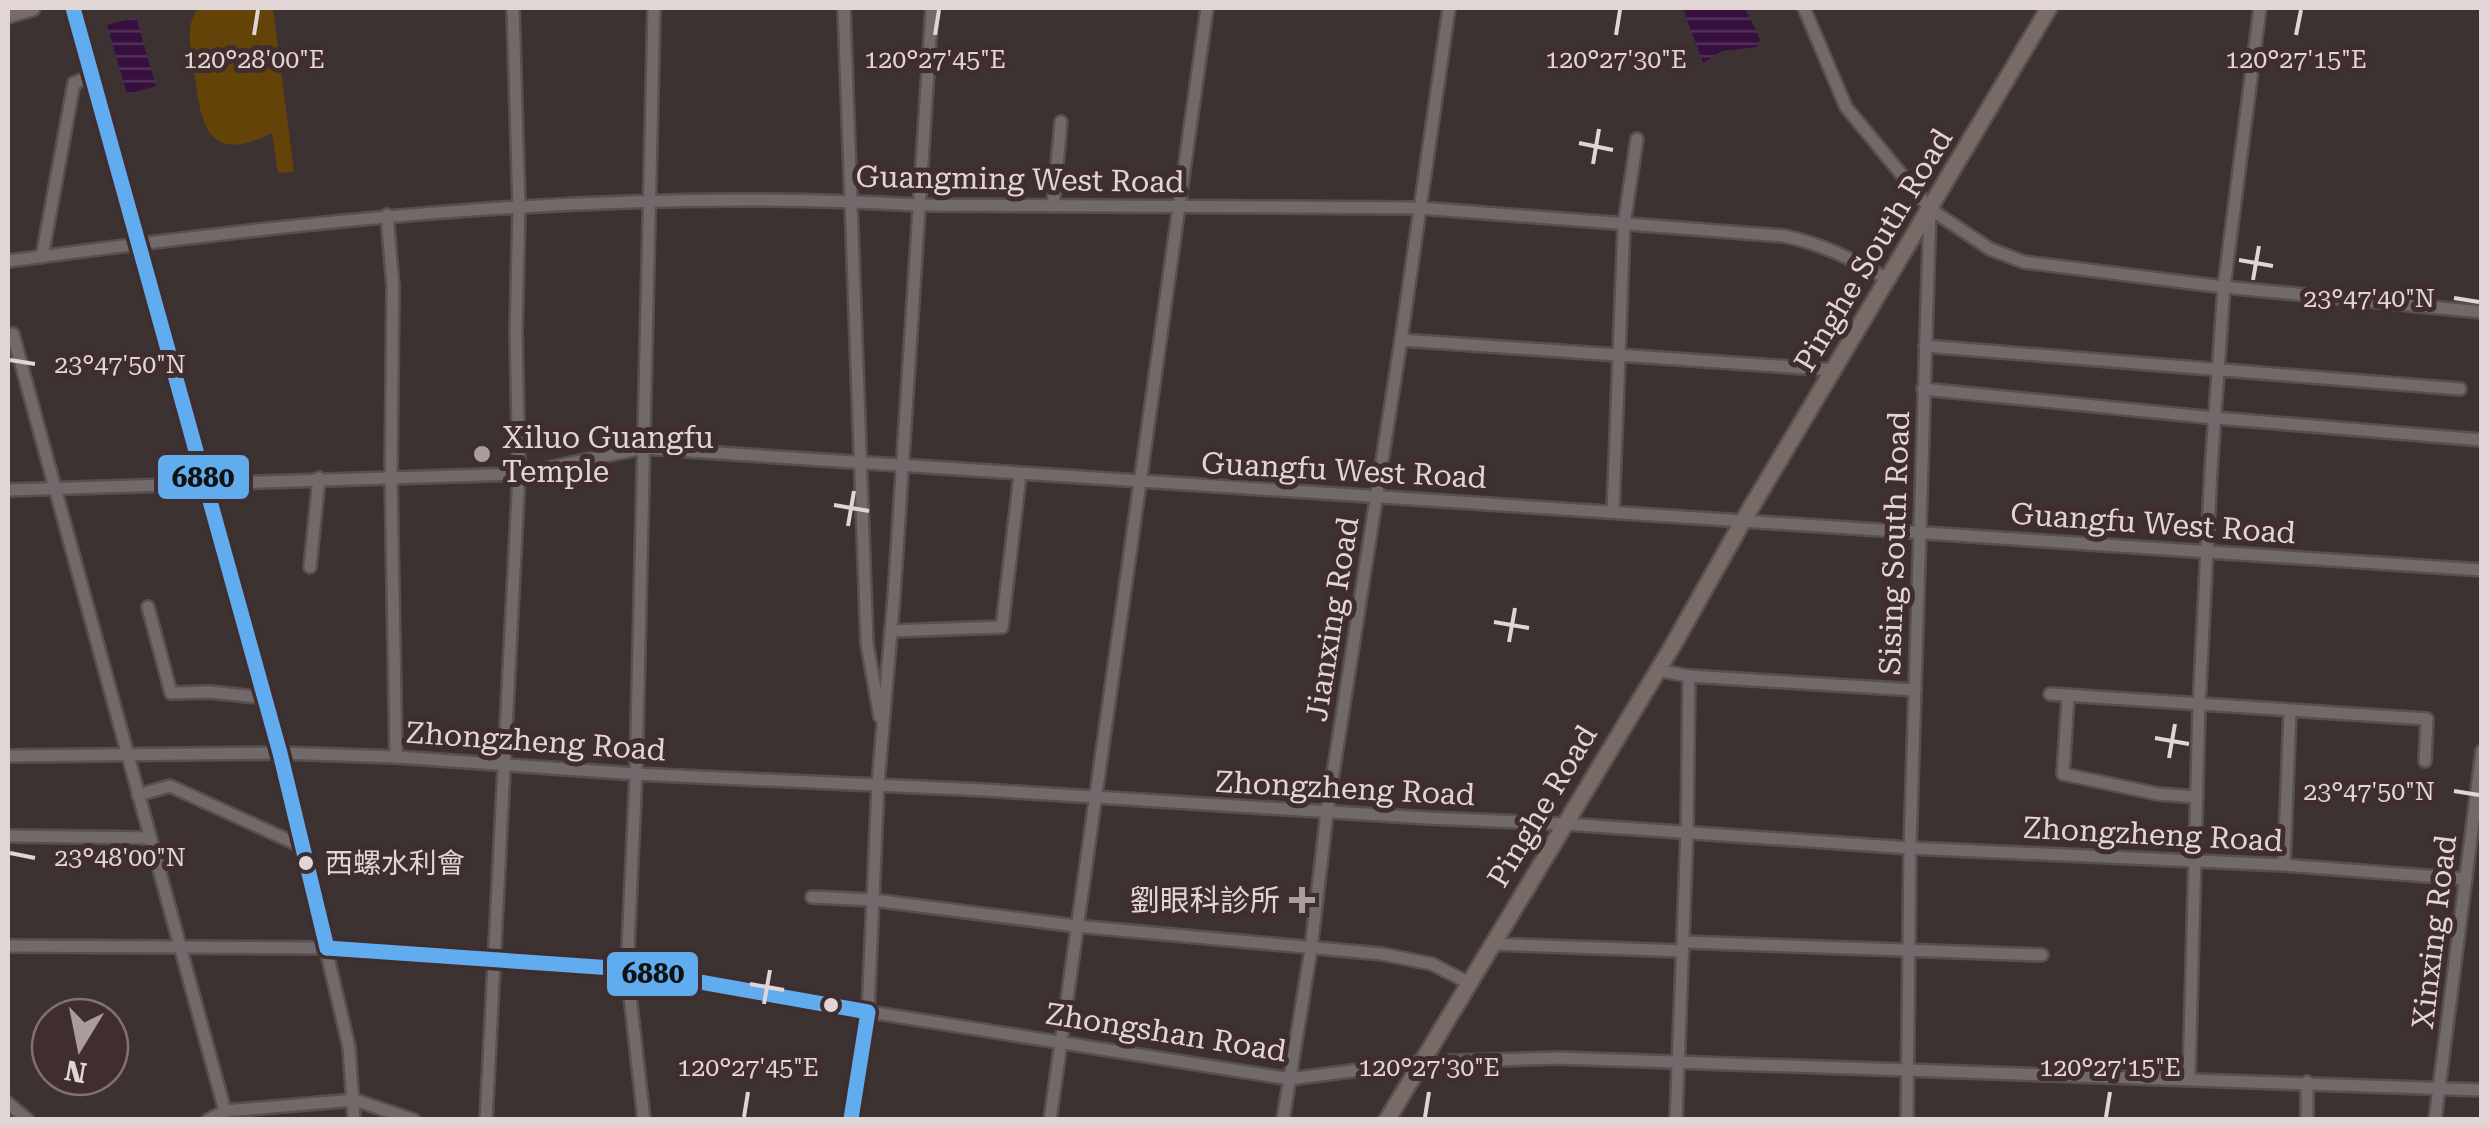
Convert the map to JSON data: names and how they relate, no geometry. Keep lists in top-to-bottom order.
{
  "streets": {
    "main road": ["Pinghe South Road", "Pinghe Road"],
    "street": [
      "Guangming West Road",
      "Guangfu West Road",
      "Sising South Road",
      "Jianxing Road",
      "Zhongzheng Road",
      "Xinxing Road",
      "Zhongshan Road"
    ]
  },
  "crossings": [
    ["Guangming West Road", "Pinghe South Road"],
    ["Guangming West Road", "Jianxing Road"],
    ["Pinghe South Road", "Guangfu West Road"],
    ["Pinghe South Road", "Sising South Road"],
    ["Pinghe South Road", "Pinghe Road"],
    ["Guangfu West Road", "Sising South Road"],
    ["Guangfu West Road", "Jianxing Road"],
    ["Guangfu West Road", "Pinghe Road"],
    ["Sising South Road", "Zhongzheng Road"],
    ["Sising South Road", "Zhongshan Road"],
    ["Jianxing Road", "Zhongzheng Road"],
    ["Jianxing Road", "Zhongshan Road"],
    ["Zhongzheng Road", "Pinghe Road"],
    ["Zhongzheng Road", "Xinxing Road"],
    ["Pinghe Road", "Zhongshan Road"],
    ["Xinxing Road", "Zhongshan Road"]
  ],
  "places": {
    "other": ["Xiluo Guangfu Temple", "西螺水利會"],
    "health": ["劉眼科診所"]
  },
  "lines": ["transit line 6880"],
  "north": "bottom",
  "coordinates": [
    "120°27'45\"E",
    "120°28'00\"E",
    "120°27'30\"E",
    "120°27'15\"E",
    "23°47'40\"N",
    "23°47'50\"N",
    "23°48'00\"N"
  ]
}
